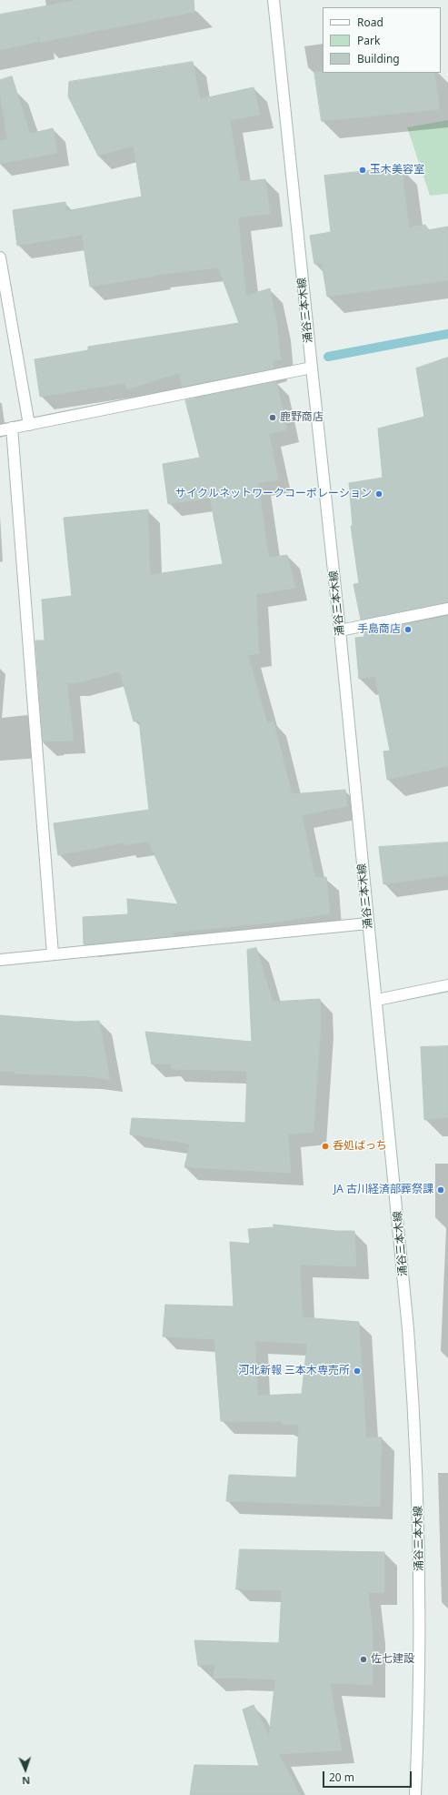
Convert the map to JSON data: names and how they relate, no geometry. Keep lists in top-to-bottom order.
{
  "streets": {
    "main road": ["涌谷三本木線"]
  },
  "places": [
    "玉木美容室",
    "鹿野商店",
    "サイクルネットワークコーポレーション",
    "手島商店",
    "呑処ばっち",
    "JA 古川経済部葬祭課",
    "河北新報 三本木専売所",
    "佐七建設"
  ],
  "legend": ["Road", "Park", "Building"],
  "scale_bar": "20 m",
  "north": "bottom"
}
